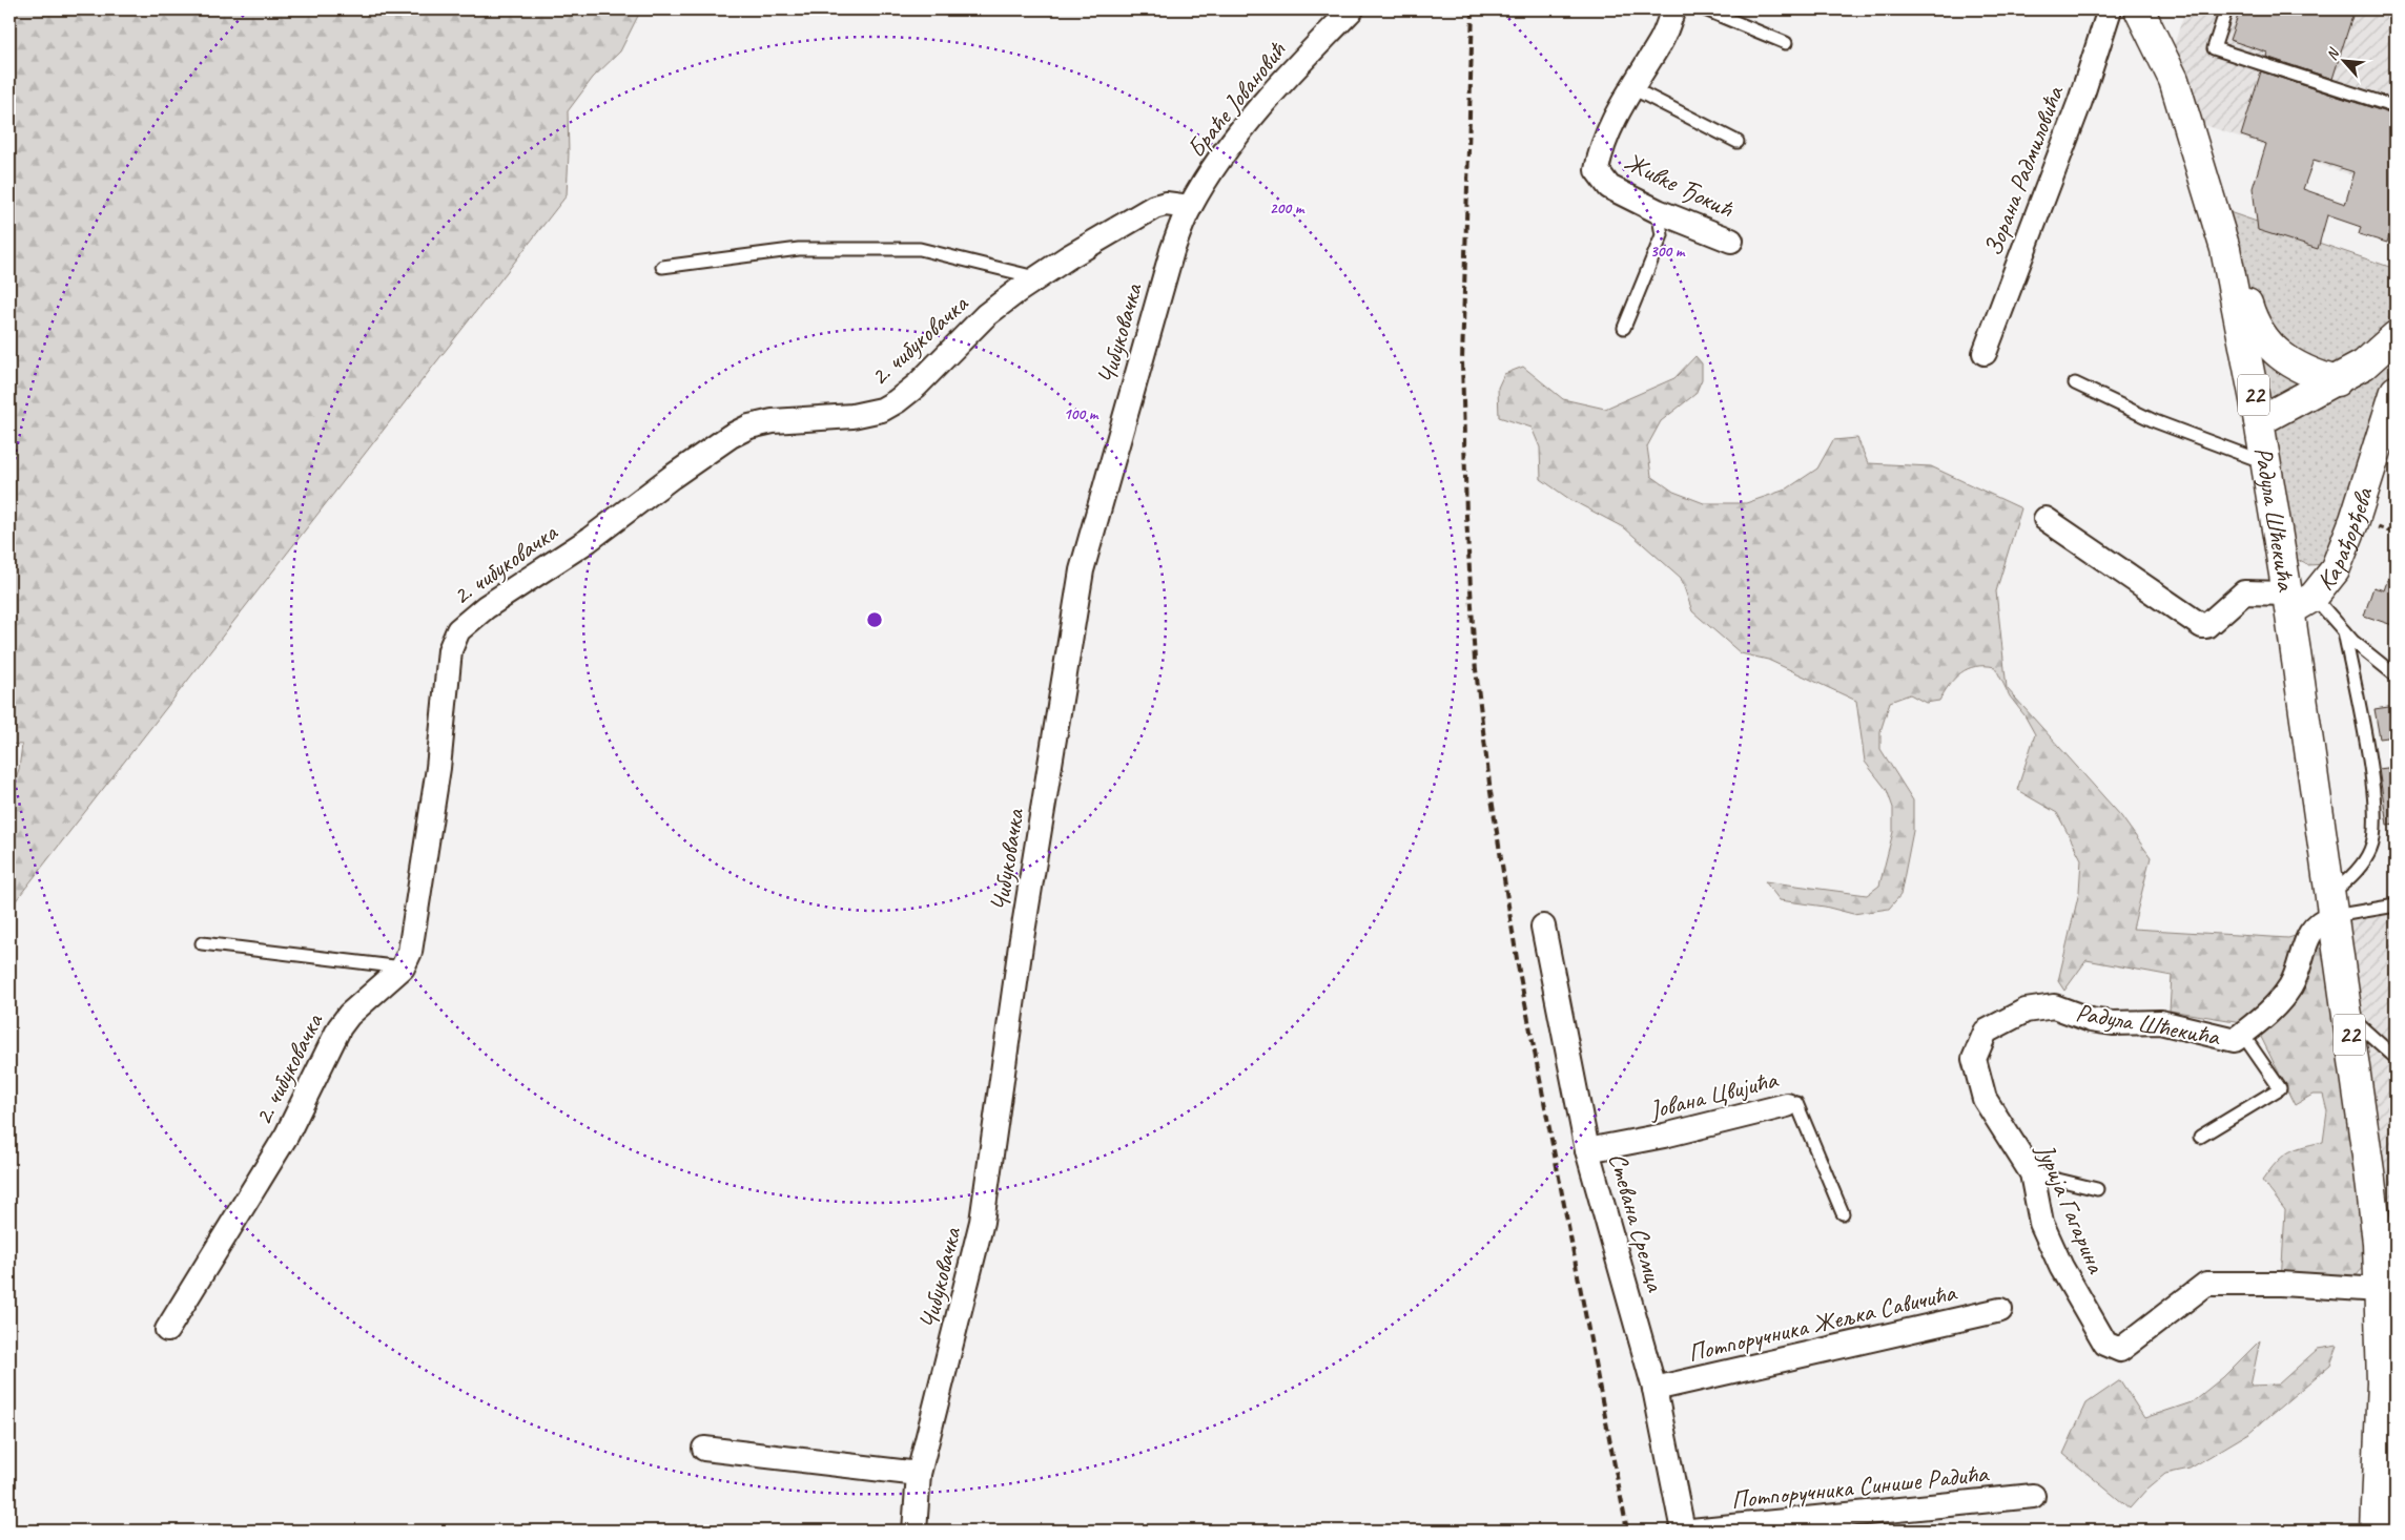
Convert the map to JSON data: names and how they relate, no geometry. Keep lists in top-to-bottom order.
{
  "streets": {
    "main road": ["22", "Радула Шћекића", "Карађорђева"],
    "street": [
      "Браће Јовановић",
      "Зорана Радмиловића",
      "Живке Ђокић",
      "Чибуковачка",
      "2. чибуковачка",
      "Јована Цвијића",
      "Јурија Гагарина",
      "Стевана Сремца",
      "Потпоручника Жељка Савичића",
      "Потпоручника Синише Радића"
    ]
  },
  "crossings": [
    ["Браће Јовановић", "Чибуковачка"],
    ["Браће Јовановић", "2. чибуковачка"],
    ["Чибуковачка", "2. чибуковачка"],
    ["Радула Шћекића", "Карађорђева"],
    ["Радула Шћекића", "Јурија Гагарина"],
    ["Јована Цвијића", "Стевана Сремца"],
    ["Стевана Сремца", "Потпоручника Жељка Савичића"]
  ],
  "north": "top left",
  "rings": ["200 m", "300 m", "100 m"]
}
